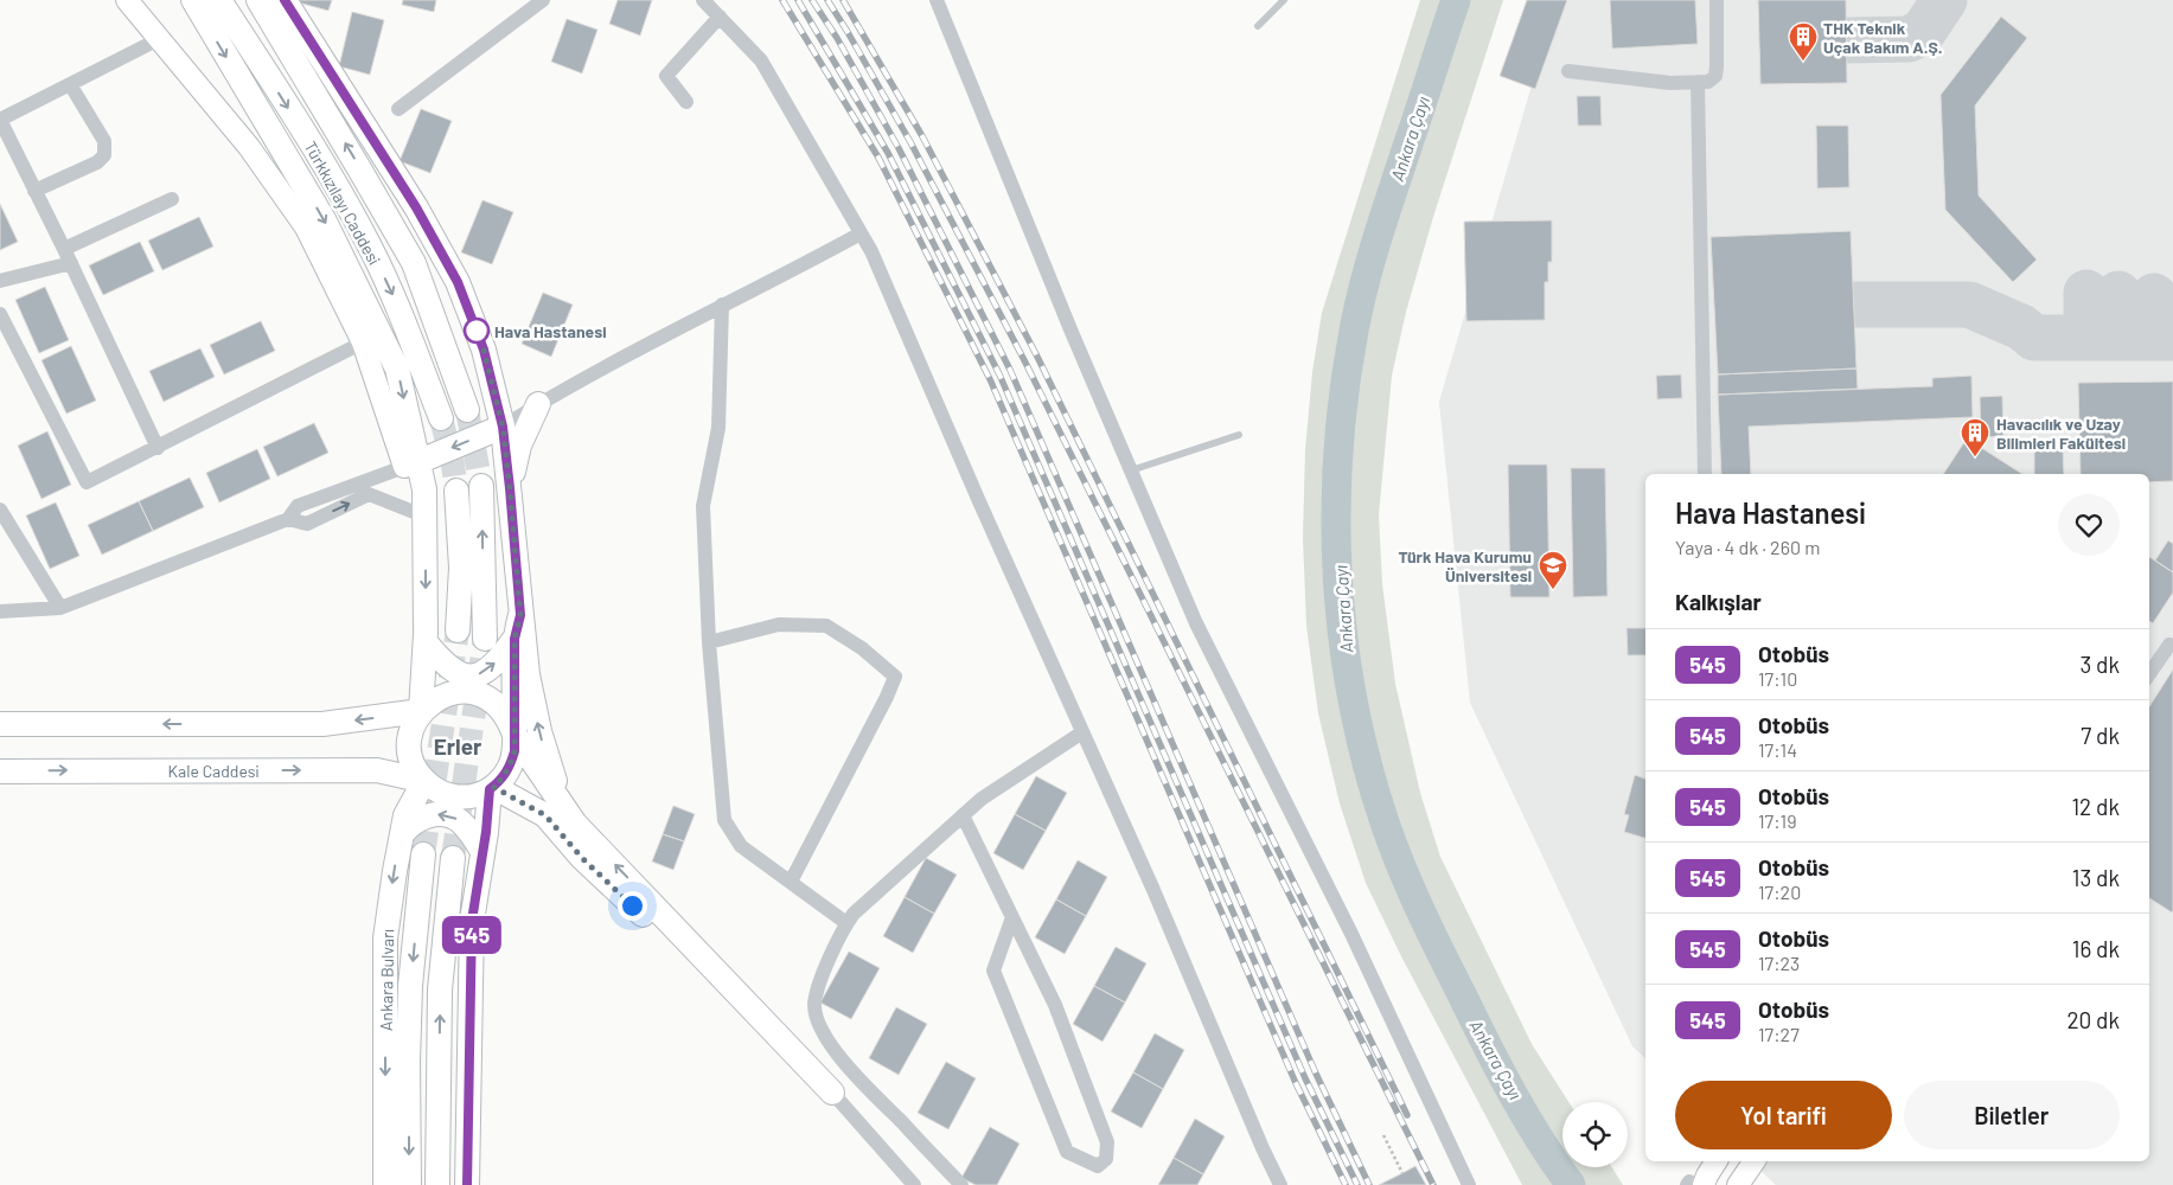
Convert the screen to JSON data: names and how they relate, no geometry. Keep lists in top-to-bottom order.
{
  "streets": {
    "main road": ["Türkkızılayı Caddesi", "Kale Caddesi", "Ankara Bulvarı"]
  },
  "crossings": [
    ["Kale Caddesi", "Ankara Bulvarı"]
  ],
  "districts": ["Erler"],
  "water": ["Ankara Çayı"],
  "places": {
    "building": ["THK Teknik Uçak Bakım A.Ş.", "Havacılık ve Uzay Bilimleri Fakültesi"],
    "other": ["Hava Hastanesi"],
    "school or university": ["Türk Hava Kurumu Üniversitesi"]
  },
  "lines": ["bus line 545"],
  "page": {
    "on_map": "545",
    "heading": [
      ["Hava Hastanesi", "Yaya · 4 dk · 260 m"],
      "Kalkışlar"
    ],
    "list": [
      {
        "mark": "545",
        "name": "Otobüs",
        "note": "17:10",
        "value": "3 dk"
      },
      {
        "mark": "545",
        "name": "Otobüs",
        "note": "17:14",
        "value": "7 dk"
      },
      {
        "mark": "545",
        "name": "Otobüs",
        "note": "17:19",
        "value": "12 dk"
      },
      {
        "mark": "545",
        "name": "Otobüs",
        "note": "17:20",
        "value": "13 dk"
      },
      {
        "mark": "545",
        "name": "Otobüs",
        "note": "17:23",
        "value": "16 dk"
      },
      {
        "mark": "545",
        "name": "Otobüs",
        "note": "17:27",
        "value": "20 dk"
      }
    ],
    "buttons": ["Yol tarifi", "Biletler"]
  }
}
